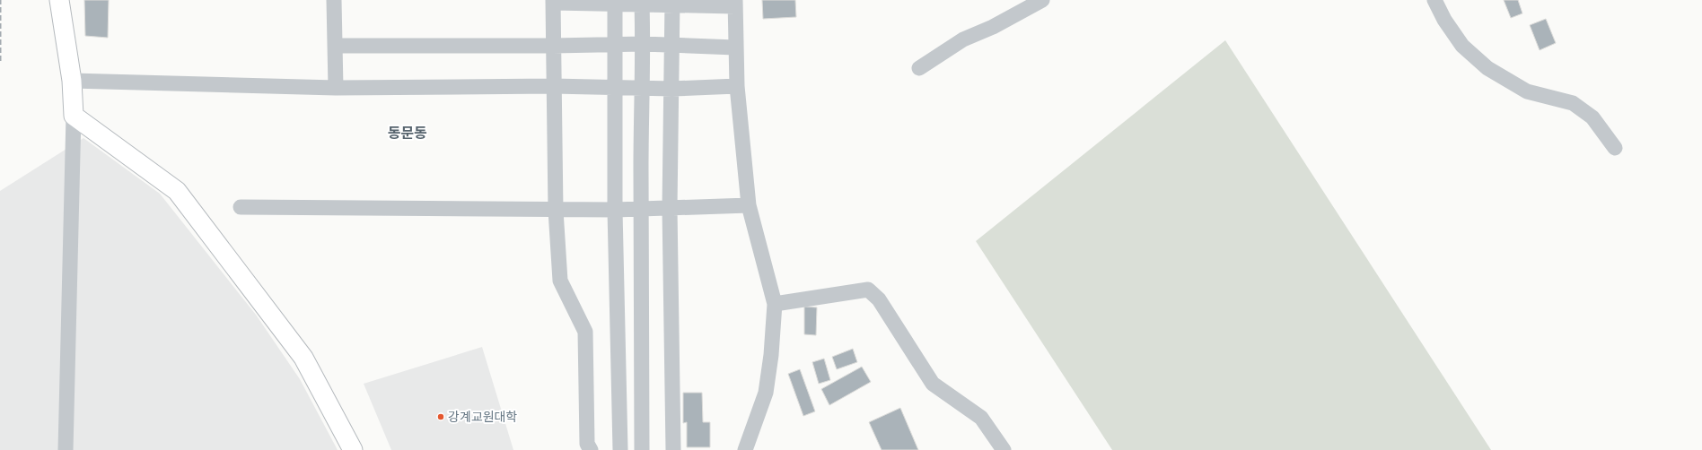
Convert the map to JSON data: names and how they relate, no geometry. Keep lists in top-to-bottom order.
{
  "districts": ["동문동"],
  "places": ["강계교원대학"]
}
